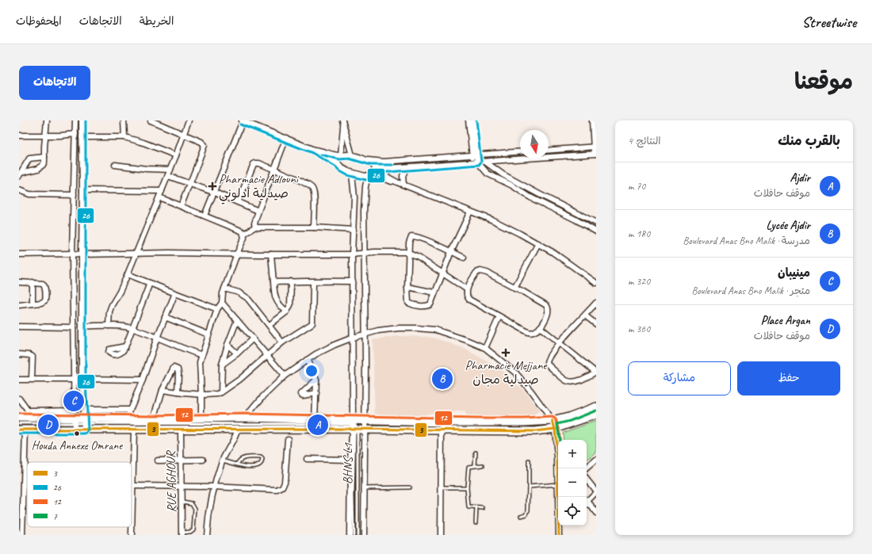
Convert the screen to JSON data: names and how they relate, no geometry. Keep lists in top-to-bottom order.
{
  "streets": {
    "street": ["RUE AGHOUR"],
    "lane": ["BHNS L1"]
  },
  "places": {
    "health": ["Pharmacie Adlouni صيدلية أدلوني", "Pharmacie Mejjane صيدلية مجان"],
    "other": ["Houda Annexe Omrane"]
  },
  "lines": [
    "transit line 26",
    "transit line 7",
    "transit line 12",
    "transit line 3"
  ],
  "legend": [
    "3",
    "26",
    "12",
    "7"
  ],
  "north": "bottom",
  "page": {
    "header": "Streetwise",
    "nav": ["الخريطة", "الاتجاهات", "المحفوظات"],
    "title": "موقعنا",
    "buttons": [
      "الاتجاهات",
      ["حفظ", "مشاركة"]
    ],
    "heading": ["بالقرب منك", "النتائج: 4"],
    "list": [
      {
        "mark": "A",
        "name": "Ajdir",
        "note": "موقف حافلات",
        "value": "70 m"
      },
      {
        "mark": "B",
        "name": "Lycée Ajdir",
        "note": "مدرسة · Boulevard Anas Bno Malik",
        "value": "180 m"
      },
      {
        "mark": "C",
        "name": "مينيبان",
        "note": "متجر · Boulevard Anas Bno Malik",
        "value": "320 m"
      },
      {
        "mark": "D",
        "name": "Place Argan",
        "note": "موقف حافلات",
        "value": "360 m"
      }
    ],
    "pins": [
      "B",
      "C",
      "A",
      "D"
    ],
    "map_buttons": ["+", "−"]
  }
}
